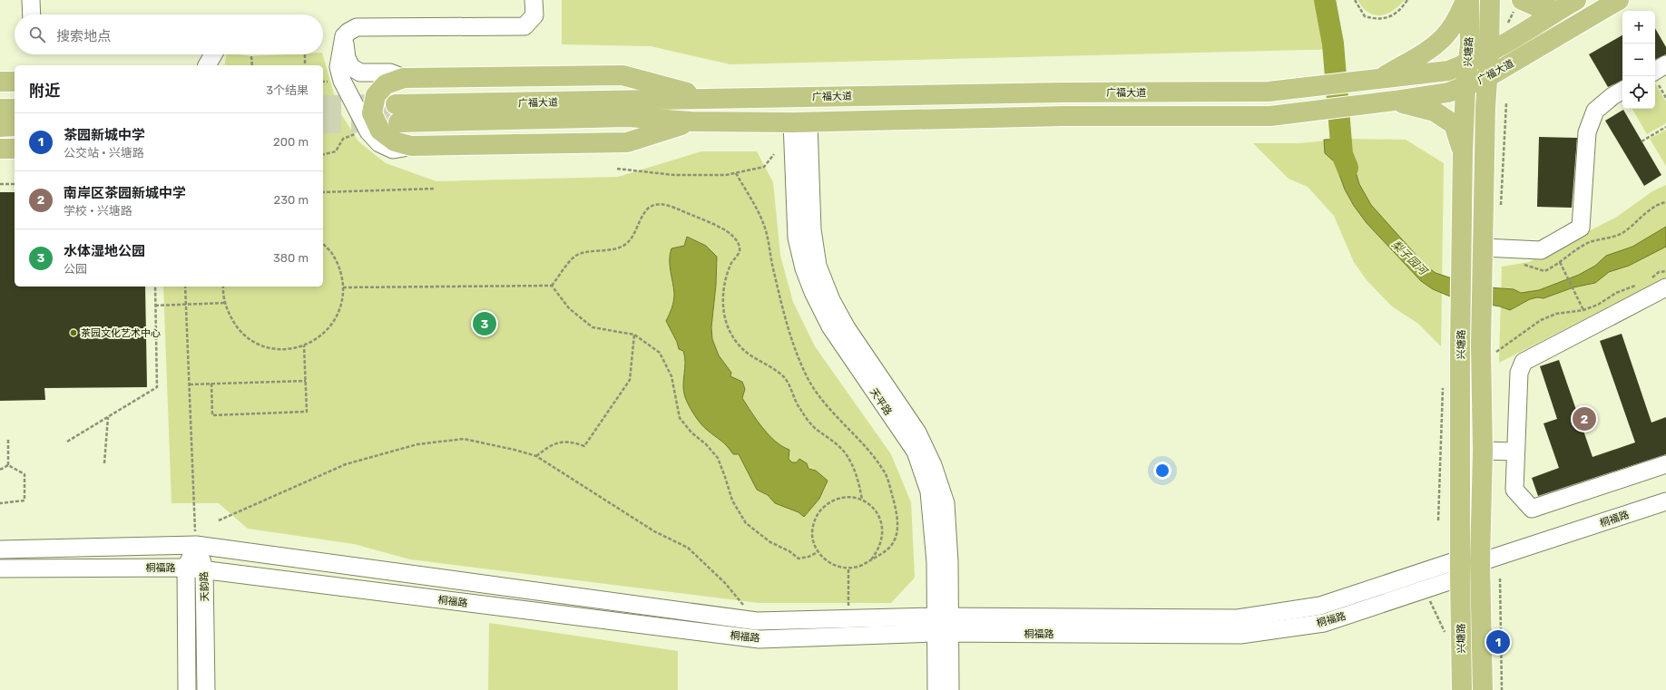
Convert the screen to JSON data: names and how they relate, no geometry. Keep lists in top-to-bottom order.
{
  "streets": {
    "main road": ["兴塘路", "广福大道"],
    "street": ["天平路", "桐福路", "天韵路"]
  },
  "crossings": [
    ["兴塘路", "广福大道"],
    ["兴塘路", "桐福路"],
    ["广福大道", "天平路"],
    ["天平路", "桐福路"],
    ["桐福路", "天韵路"]
  ],
  "water": ["梨子园河"],
  "places": ["茶园文化艺术中心"],
  "page": {
    "map_buttons": ["+", "−"],
    "search": "搜索地点",
    "heading": ["附近", "3个结果"],
    "list": [
      {
        "mark": "1",
        "name": "茶园新城中学",
        "note": "公交站 · 兴塘路",
        "value": "200 m"
      },
      {
        "mark": "2",
        "name": "南岸区茶园新城中学",
        "note": "学校 · 兴塘路",
        "value": "230 m"
      },
      {
        "mark": "3",
        "name": "水体湿地公园",
        "note": "公园",
        "value": "380 m"
      }
    ],
    "pins": ["3", "2", "1"]
  }
}
